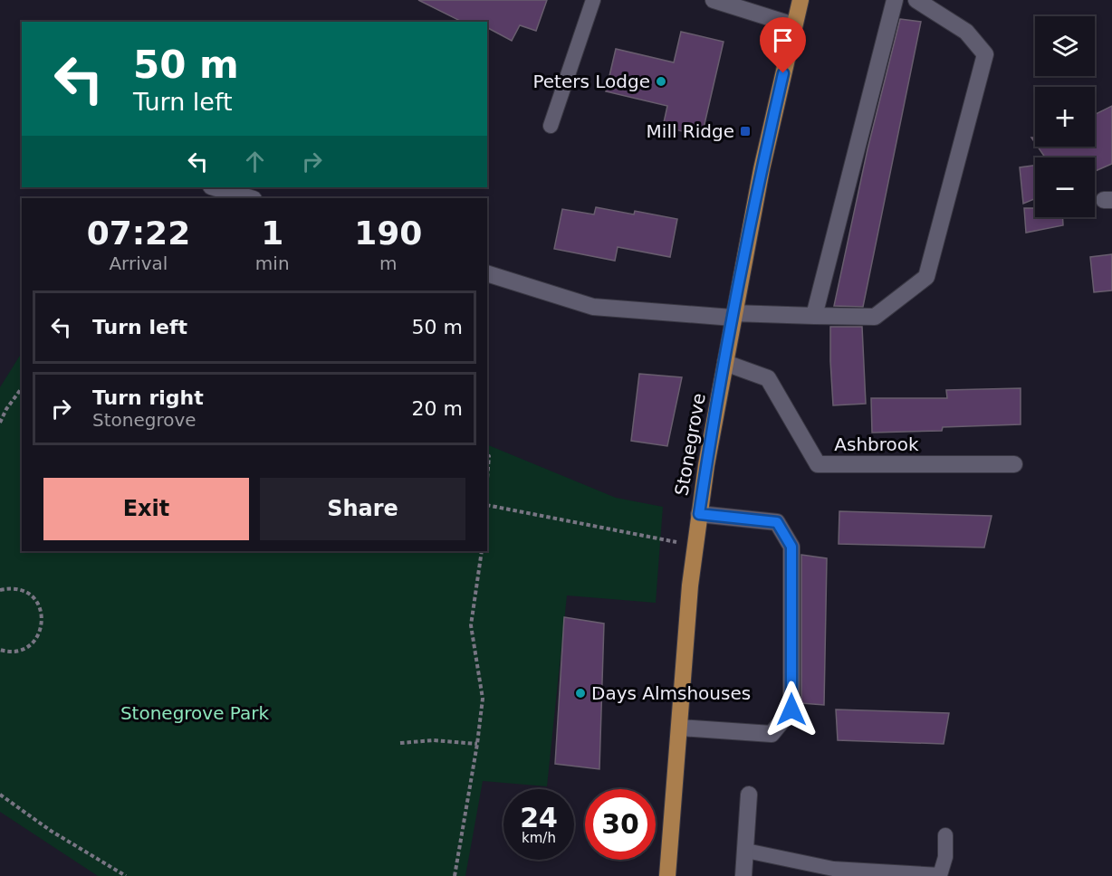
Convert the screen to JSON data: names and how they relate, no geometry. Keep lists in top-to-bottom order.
{
  "streets": {
    "main road": ["Stonegrove"],
    "street": ["Ashbrook"]
  },
  "crossings": [
    ["Stonegrove", "Ashbrook"]
  ],
  "parks": ["Stonegrove Park"],
  "places": {
    "other": ["Peters Lodge", "Days Almshouses"],
    "transit": ["Mill Ridge"]
  },
  "page": {
    "map_buttons": ["+", "−"],
    "turn": ["50 m", "Turn left"],
    "eta": [
      "07:22",
      "Arrival",
      "1",
      "min",
      "190",
      "m"
    ],
    "list": [
      {
        "name": "Turn left",
        "value": "50 m"
      },
      {
        "name": "Turn right",
        "note": "Stonegrove",
        "value": "20 m"
      }
    ],
    "buttons": ["Exit", "Share"],
    "speed": "24 km/h",
    "limit": "30"
  }
}
